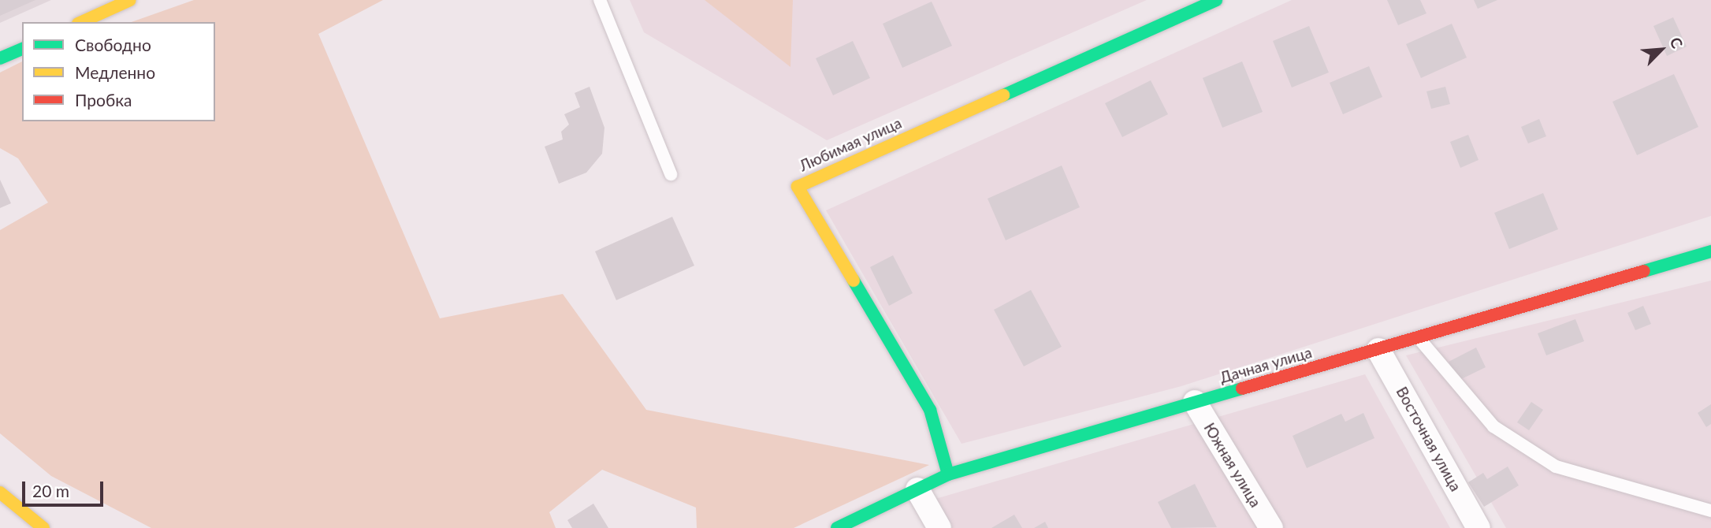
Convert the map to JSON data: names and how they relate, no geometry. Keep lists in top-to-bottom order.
{
  "streets": {
    "street": [
      "Любимая улица",
      "Дачная улица",
      "Восточная улица",
      "Южная улица"
    ]
  },
  "crossings": [
    ["Любимая улица", "Дачная улица"],
    ["Дачная улица", "Восточная улица"],
    ["Дачная улица", "Южная улица"]
  ],
  "legend": ["Свободно", "Медленно", "Пробка"],
  "scale_bar": "20 m",
  "north": "top right"
}
